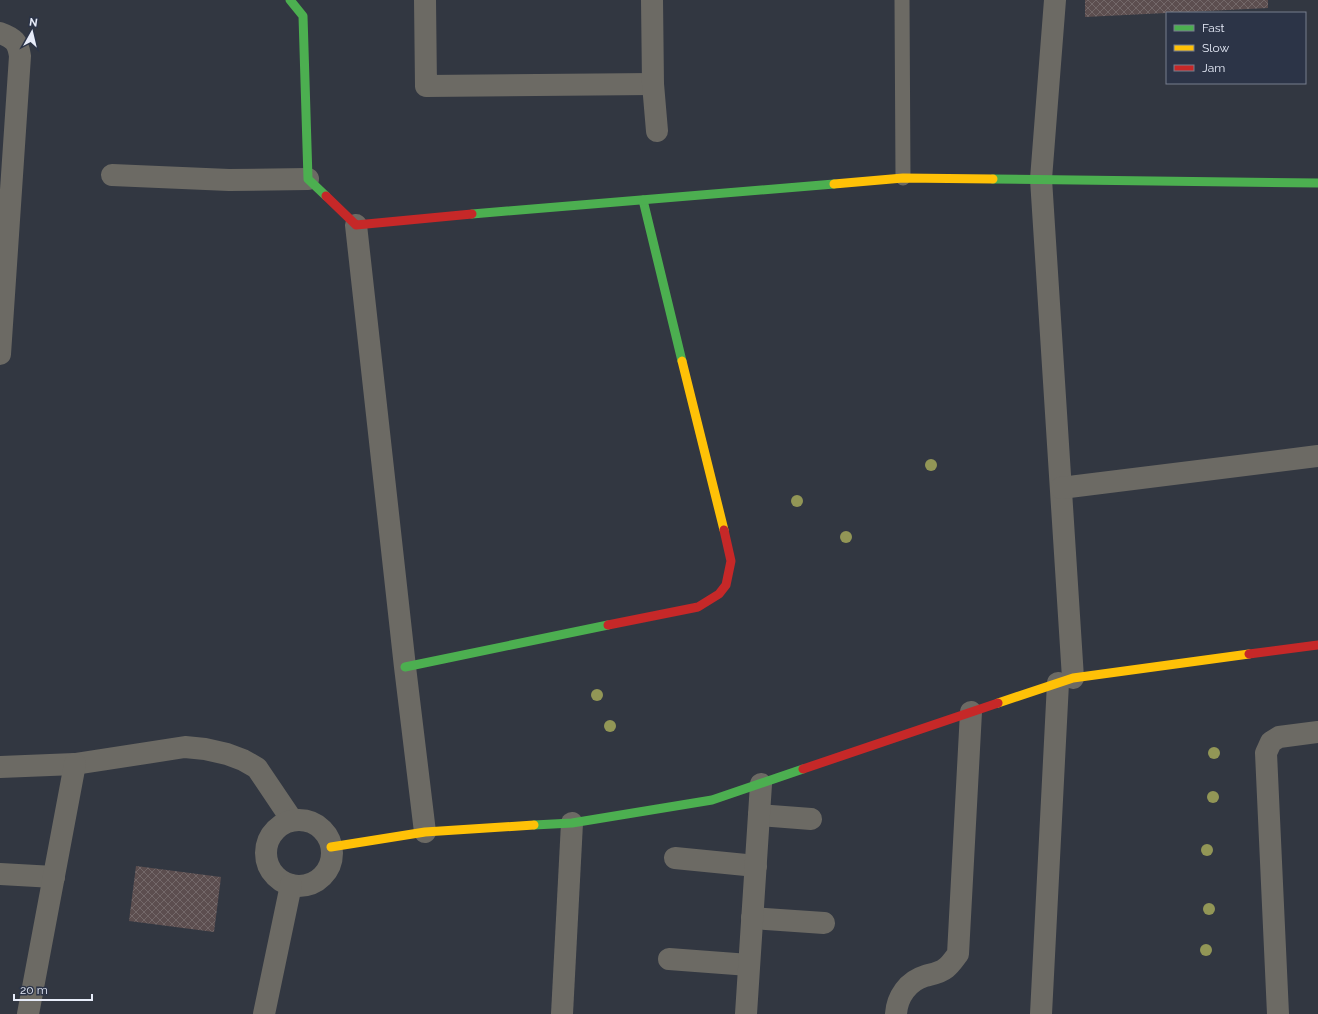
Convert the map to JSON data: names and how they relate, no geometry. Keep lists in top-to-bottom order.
{
  "legend": ["Fast", "Slow", "Jam"],
  "scale_bar": "20 m",
  "north": "top"
}
